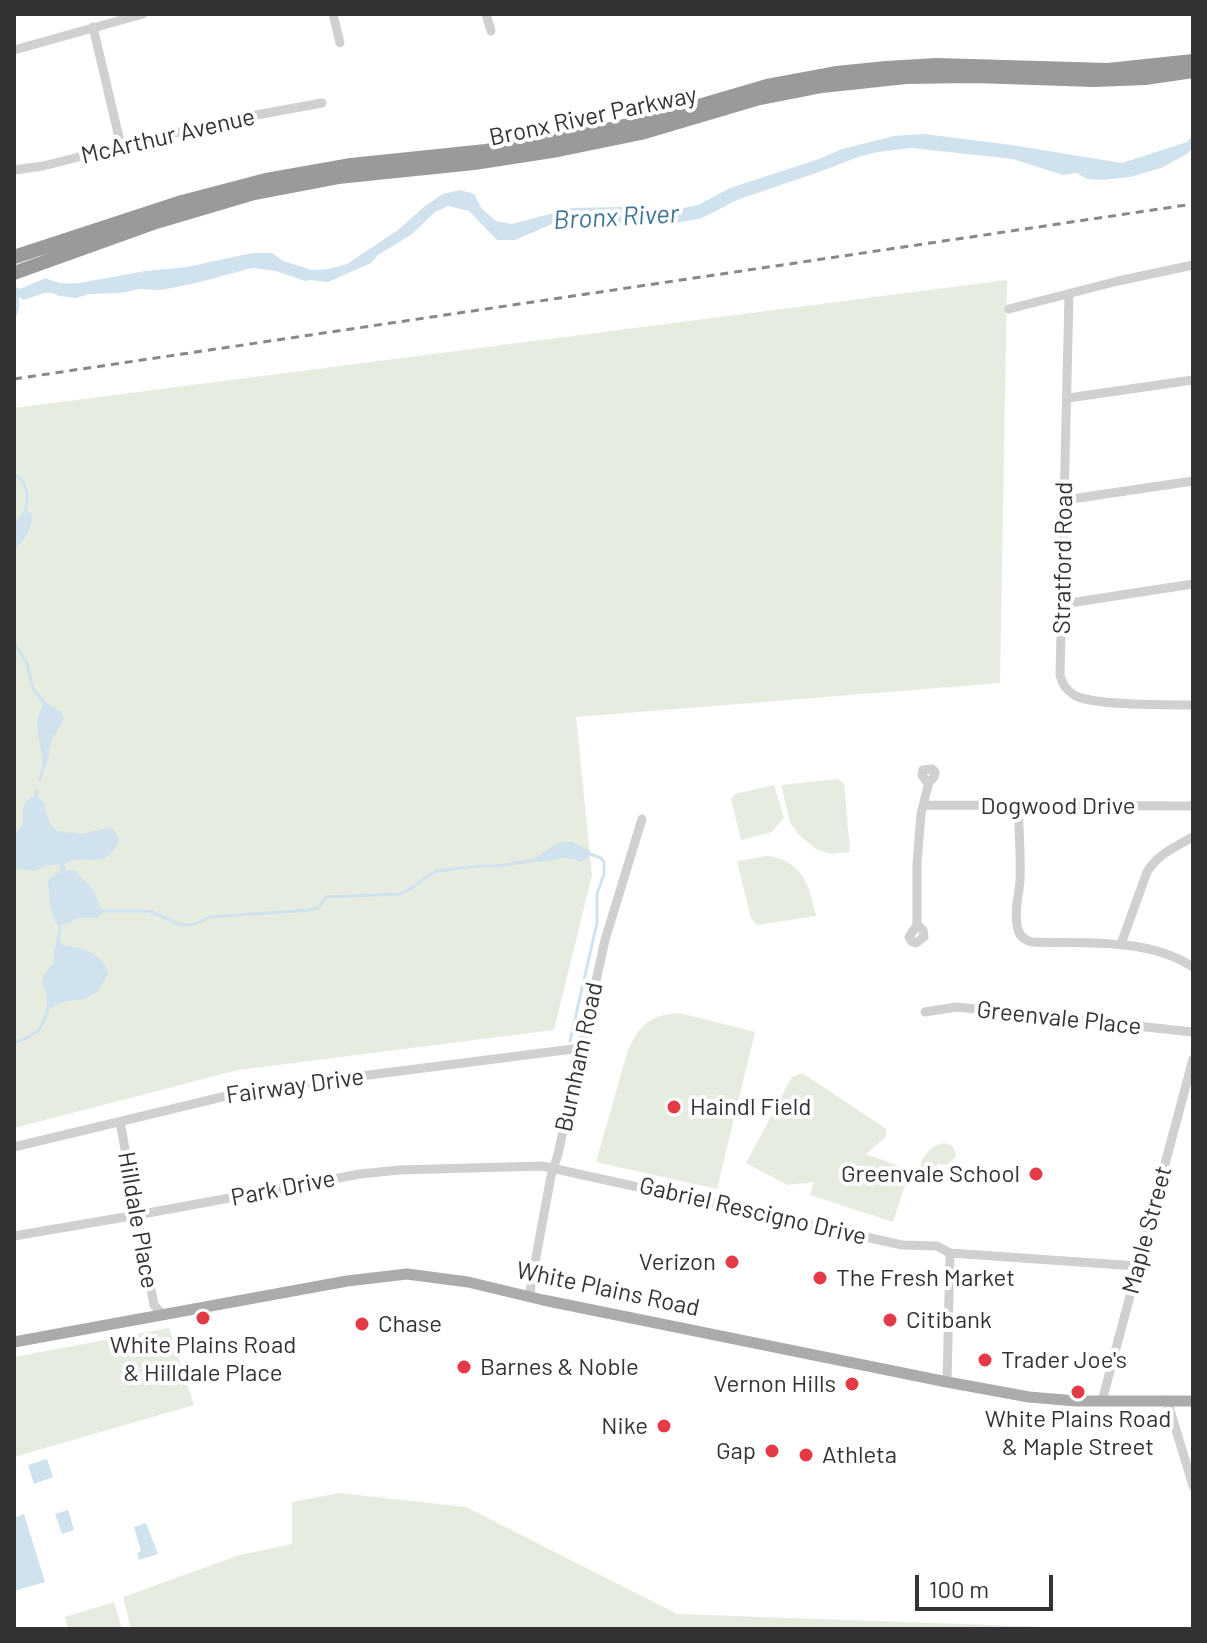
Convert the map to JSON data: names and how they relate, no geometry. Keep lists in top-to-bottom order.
{
  "streets": {
    "highway": ["Bronx River Parkway"],
    "main road": ["White Plains Road"],
    "street": [
      "McArthur Avenue",
      "Stratford Road",
      "Dogwood Drive",
      "Greenvale Place",
      "Burnham Road",
      "Fairway Drive",
      "Park Drive",
      "Gabriel Rescigno Drive",
      "Hilldale Place",
      "Maple Street"
    ]
  },
  "crossings": [
    ["Burnham Road", "Fairway Drive"],
    ["Burnham Road", "Park Drive"],
    ["Burnham Road", "Gabriel Rescigno Drive"],
    ["Burnham Road", "White Plains Road"],
    ["Fairway Drive", "Hilldale Place"],
    ["Park Drive", "Gabriel Rescigno Drive"],
    ["Park Drive", "Hilldale Place"],
    ["Gabriel Rescigno Drive", "Maple Street"],
    ["Hilldale Place", "White Plains Road"],
    ["Maple Street", "White Plains Road"]
  ],
  "water": ["Bronx River"],
  "places": [
    "Haindl Field",
    "Greenvale School",
    "Verizon",
    "The Fresh Market",
    "White Plains Road & Hilldale Place",
    "Citibank",
    "Chase",
    "Trader Joe's",
    "Barnes & Noble",
    "Vernon Hills",
    "White Plains Road & Maple Street",
    "Nike",
    "Gap",
    "Athleta"
  ],
  "scale_bar": "100 m"
}
